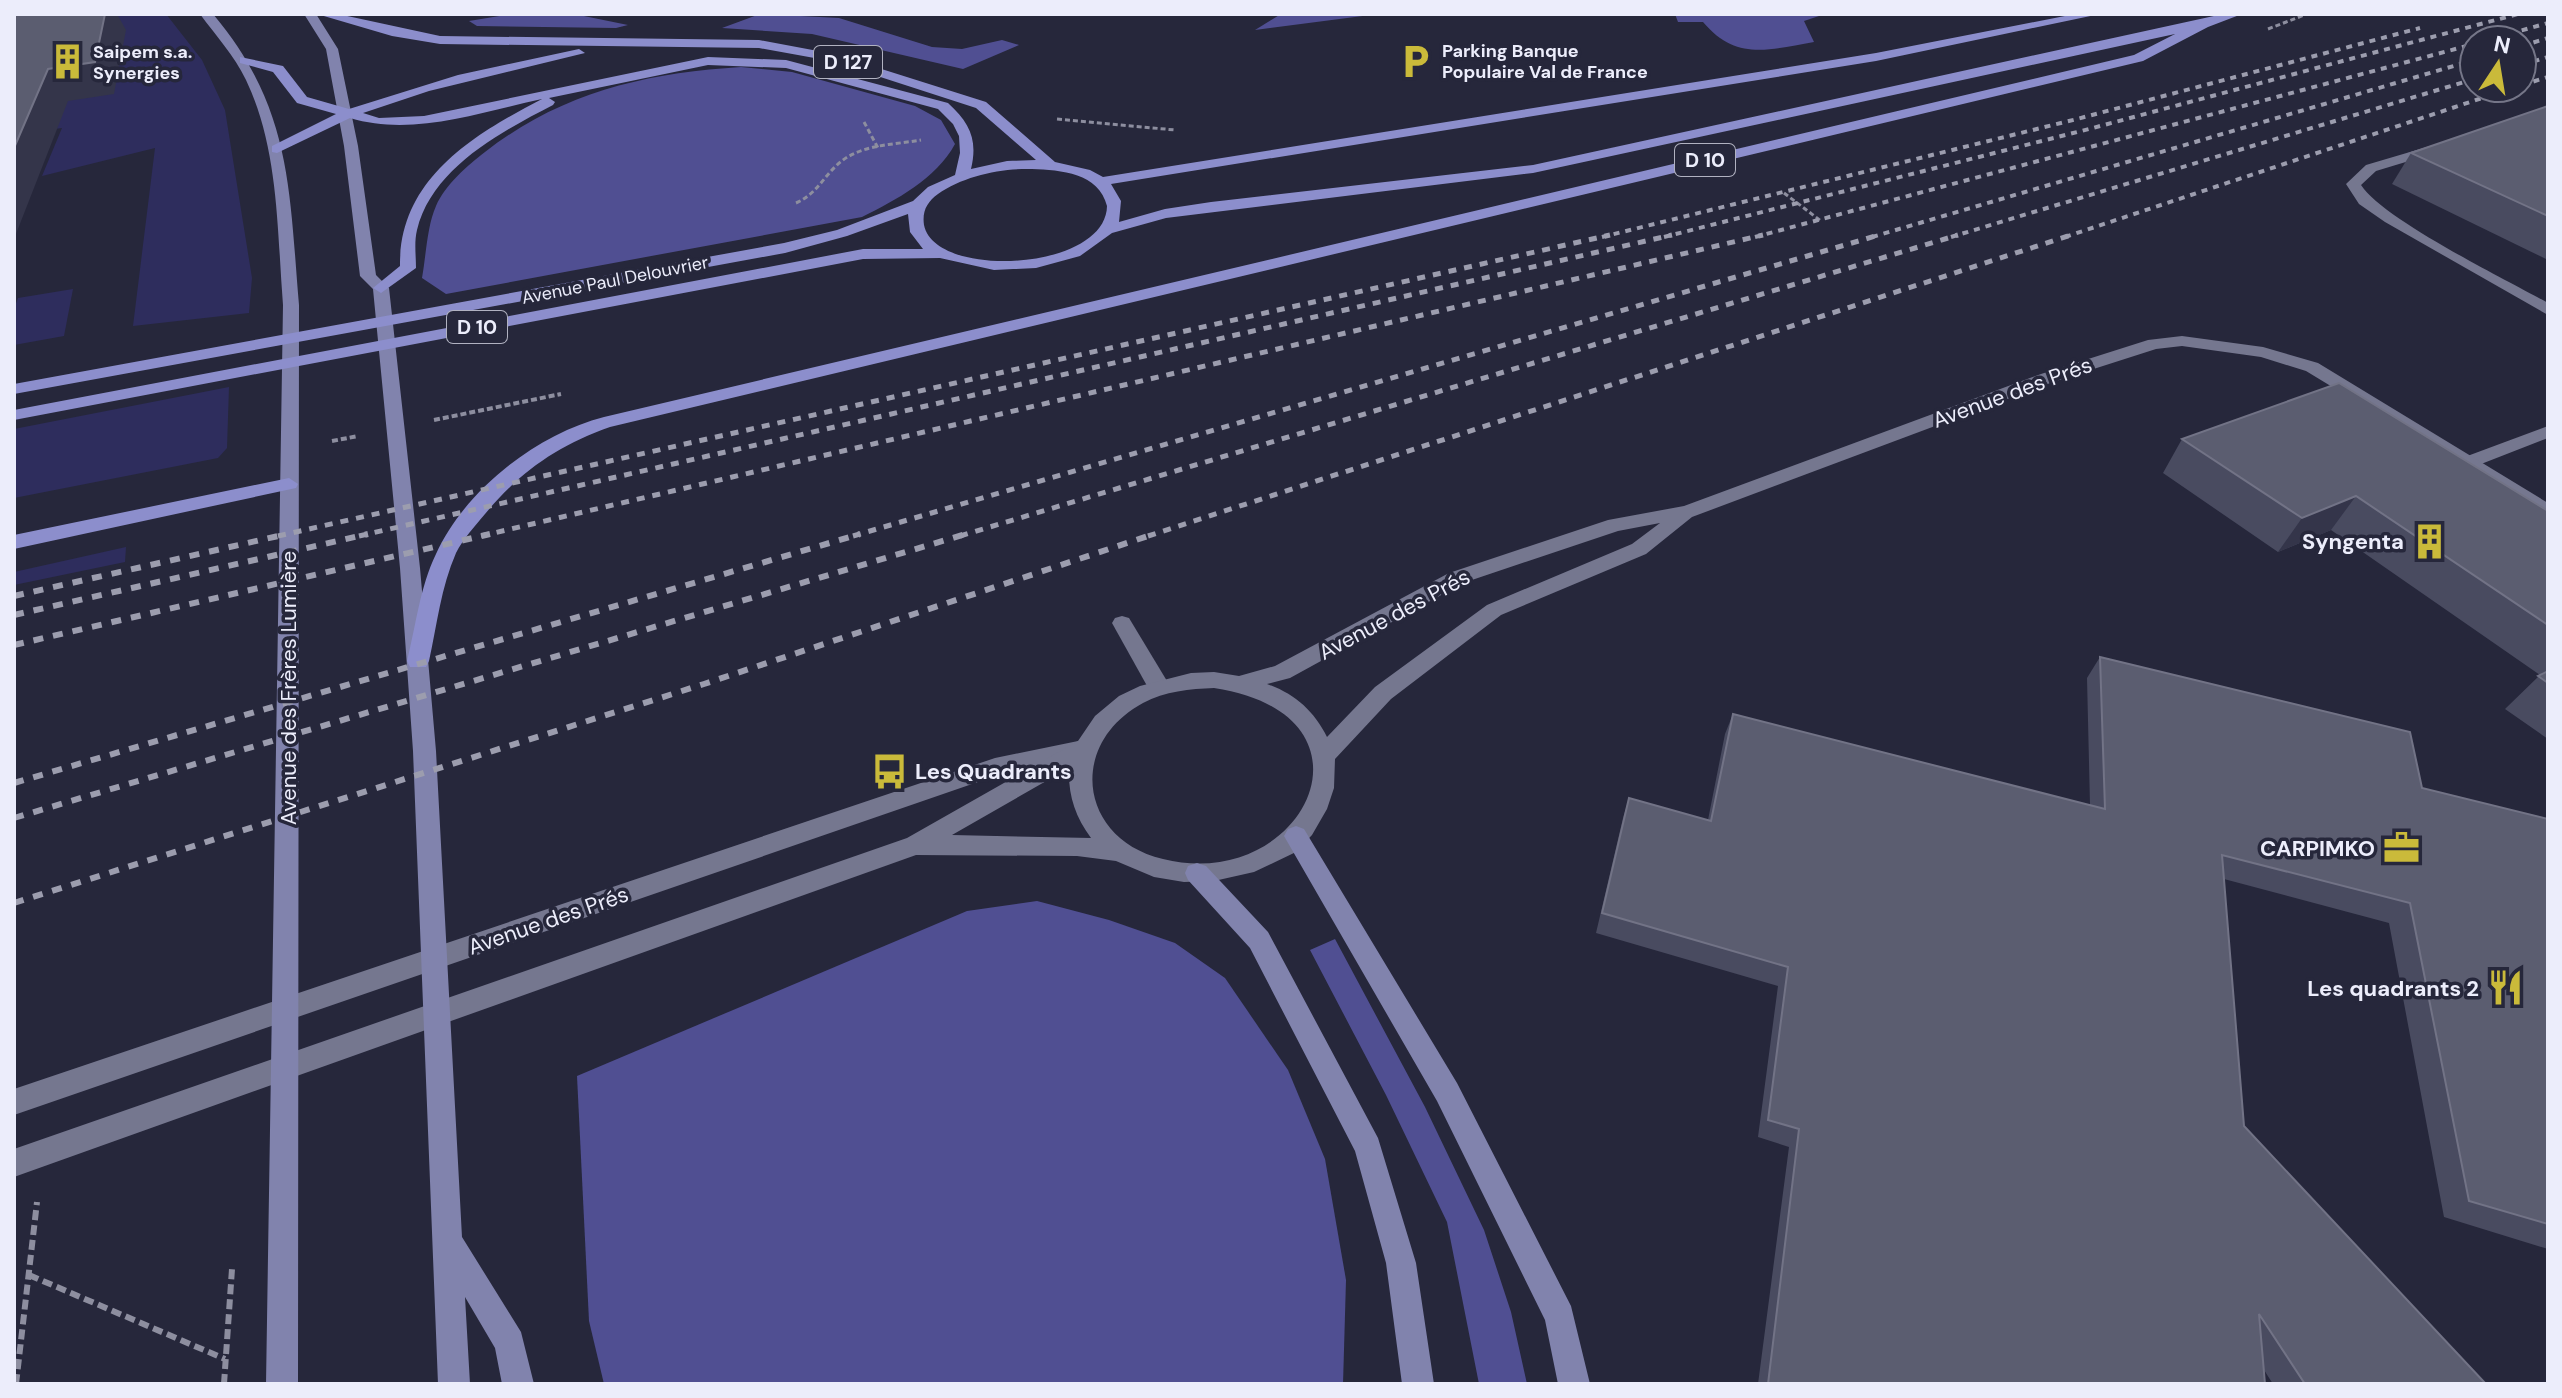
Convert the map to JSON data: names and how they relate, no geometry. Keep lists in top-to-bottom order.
{
  "streets": {
    "main road": [
      "D 127",
      "D 10",
      "Avenue Paul Delouvrier",
      "Avenue des Frères Lumière"
    ],
    "street": ["Avenue des Prés"]
  },
  "crossings": [
    ["D 127", "Avenue des Frères Lumière"],
    ["D 10", "Avenue Paul Delouvrier"]
  ],
  "places": {
    "parking": ["Parking Banque Populaire Val de France"],
    "building": ["Saipem s.a. Synergies", "Syngenta"],
    "bus stop": ["Les Quadrants"],
    "office": ["CARPIMKO"],
    "restaurant": ["Les quadrants 2"]
  },
  "north": "top"
}
